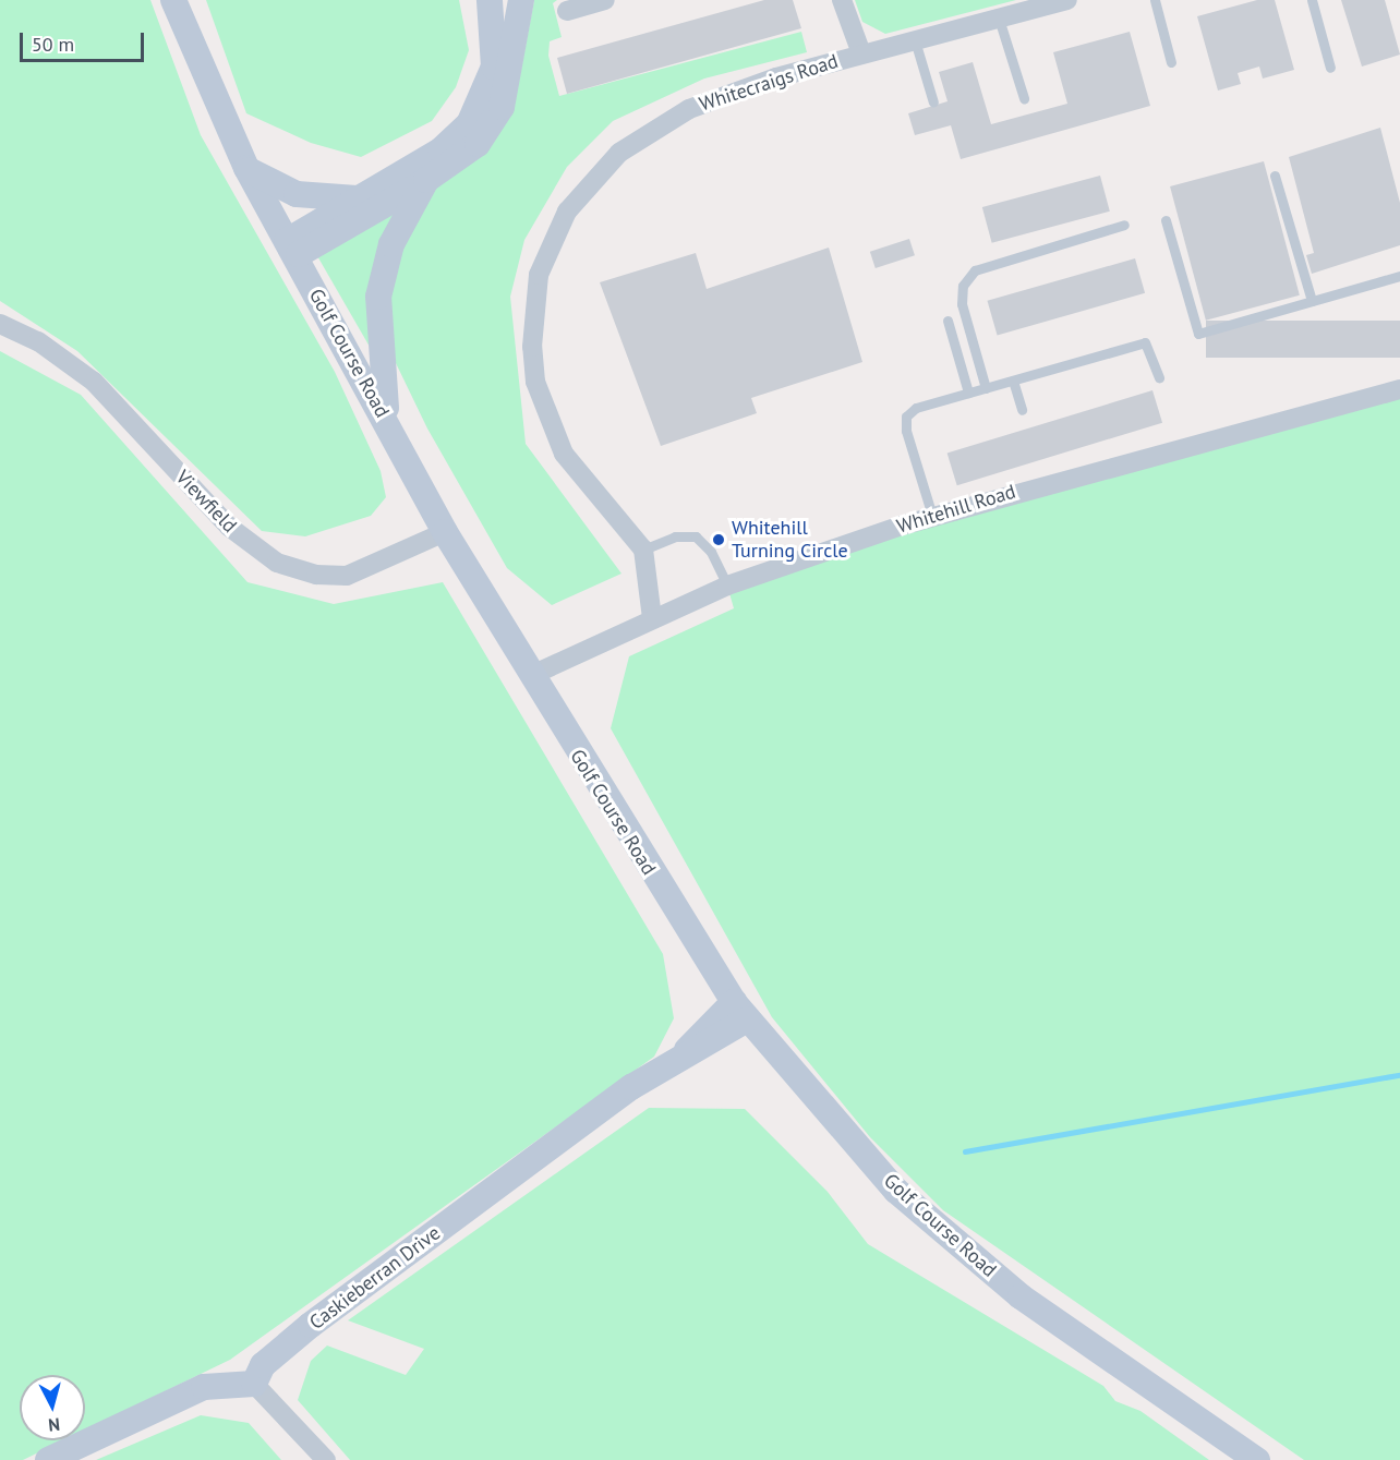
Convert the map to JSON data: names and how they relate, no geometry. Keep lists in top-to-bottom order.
{
  "streets": {
    "street": [
      "Whitecraigs Road",
      "Golf Course Road",
      "Viewfield",
      "Whitehill Road",
      "Caskieberran Drive"
    ]
  },
  "crossings": [
    ["Golf Course Road", "Viewfield"],
    ["Golf Course Road", "Whitehill Road"],
    ["Golf Course Road", "Caskieberran Drive"]
  ],
  "places": ["Whitehill Turning Circle"],
  "scale_bar": "50 m",
  "north": "bottom"
}
